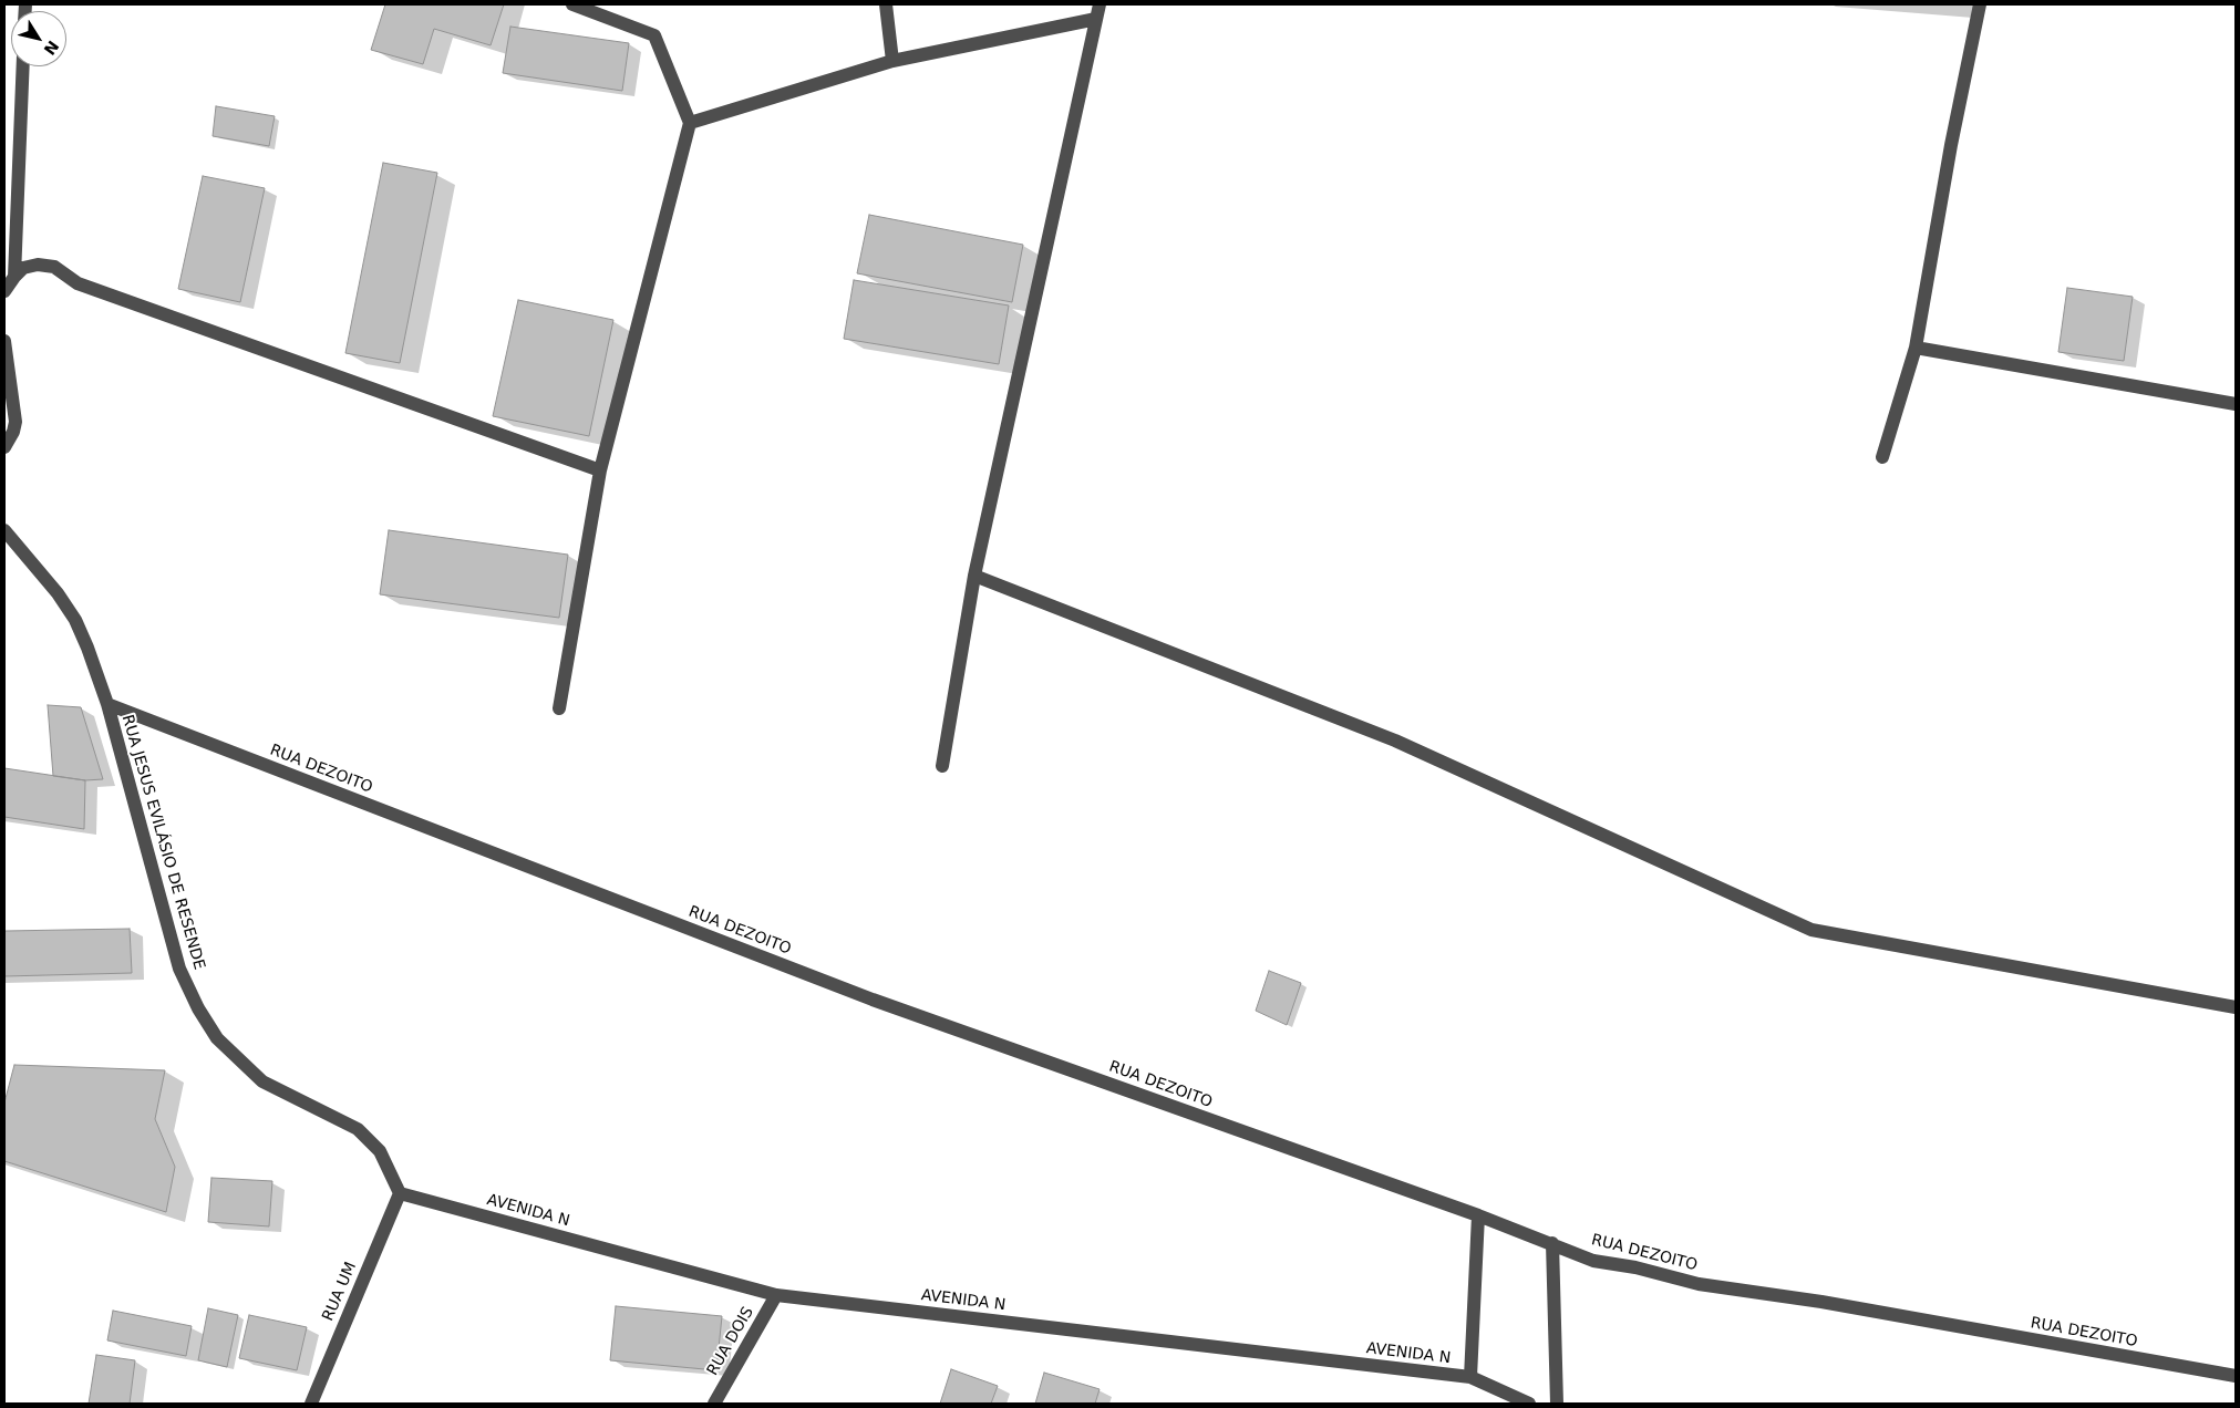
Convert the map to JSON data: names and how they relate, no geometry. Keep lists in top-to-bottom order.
{
  "streets": {
    "street": [
      "RUA DEZOITO",
      "RUA JESUS EVILÁSIO DE RESENDE",
      "AVENIDA N",
      "RUA UM",
      "RUA DOIS"
    ]
  },
  "crossings": [
    ["RUA DEZOITO", "RUA JESUS EVILÁSIO DE RESENDE"],
    ["RUA JESUS EVILÁSIO DE RESENDE", "AVENIDA N"],
    ["RUA JESUS EVILÁSIO DE RESENDE", "RUA UM"],
    ["AVENIDA N", "RUA UM"],
    ["AVENIDA N", "RUA DOIS"]
  ],
  "north": "bottom right"
}
